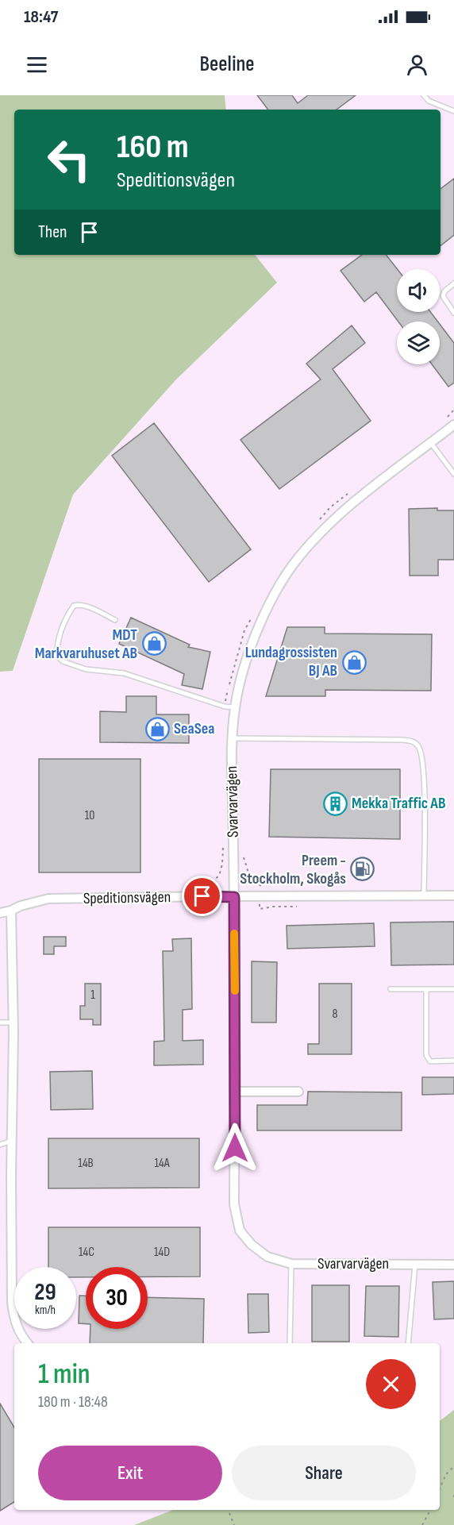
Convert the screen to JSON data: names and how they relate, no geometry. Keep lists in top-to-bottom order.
{
  "streets": {
    "street": ["Svarvarvägen", "Speditionsvägen"]
  },
  "crossings": [
    ["Svarvarvägen", "Speditionsvägen"]
  ],
  "places": {
    "shop": ["MDT Markvaruhuset AB", "Lundagrossisten BJ AB", "SeaSea"],
    "building": ["Mekka Traffic AB"],
    "fuel station": ["Preem - Stockholm, Skogås"]
  },
  "house_numbers": [
    "10",
    "1",
    "8",
    "14B",
    "14A",
    "14C",
    "14D"
  ],
  "page": {
    "status": "18:47",
    "header": "Beeline",
    "turn": ["160 m", "Speditionsvägen"],
    "then": "Then",
    "speed": "29 km/h",
    "limit": "30",
    "heading": ["1 min", "180 m · 18:48"],
    "buttons": ["Exit", "Share"]
  }
}
